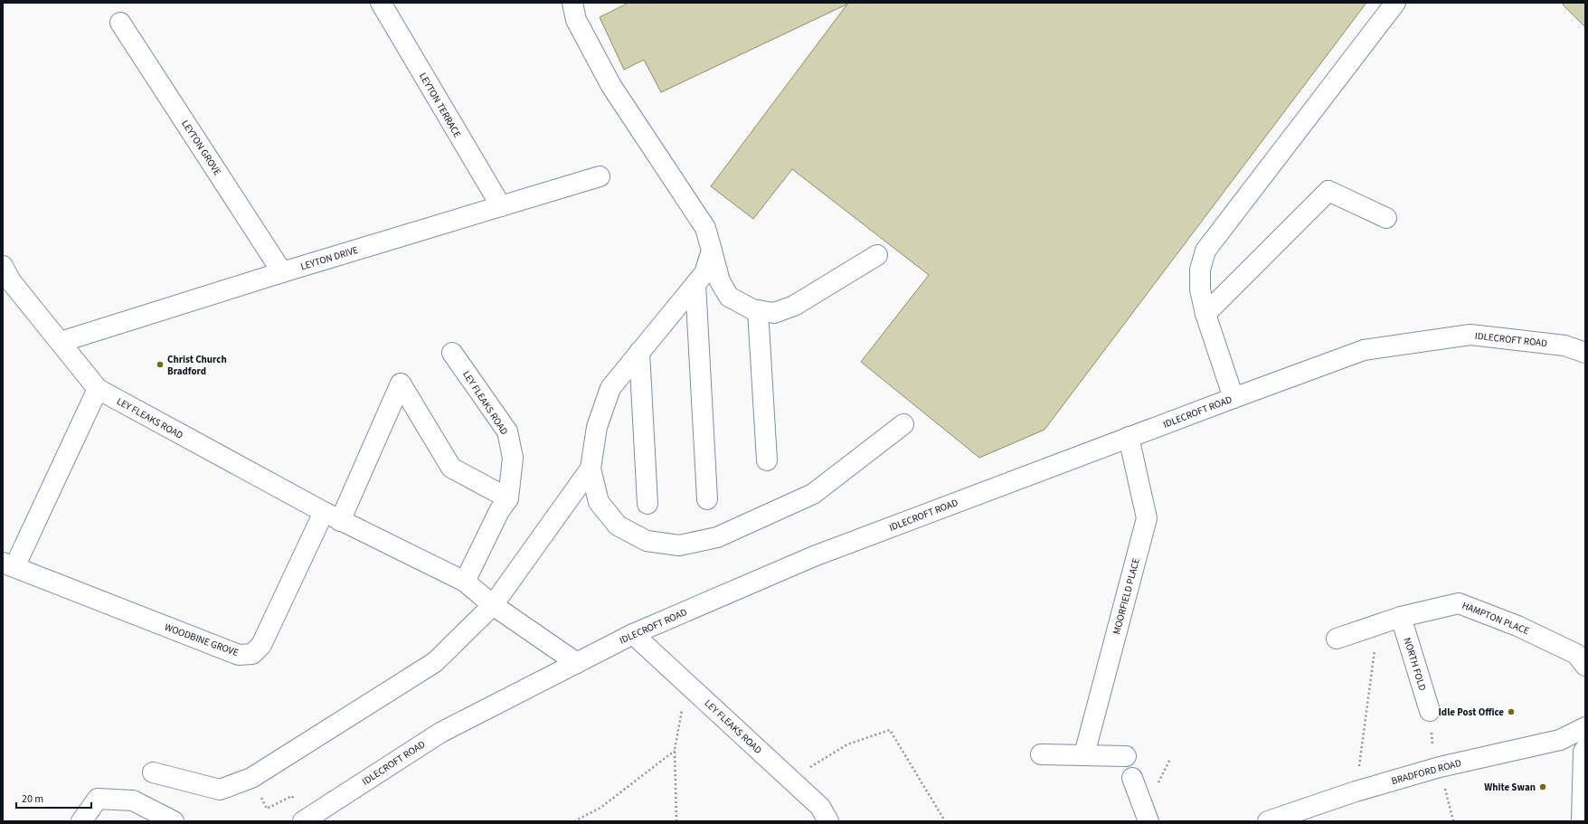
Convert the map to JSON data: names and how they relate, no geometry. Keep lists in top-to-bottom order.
{
  "streets": {
    "street": [
      "LEYTON TERRACE",
      "LEYTON GROVE",
      "LEYTON DRIVE",
      "IDLECROFT ROAD",
      "LEY FLEAKS ROAD",
      "MOORFIELD PLACE",
      "HAMPTON PLACE",
      "WOODBINE GROVE",
      "NORTH FOLD",
      "BRADFORD ROAD"
    ]
  },
  "crossings": [
    ["LEYTON TERRACE", "LEYTON DRIVE"],
    ["LEYTON GROVE", "LEYTON DRIVE"],
    ["LEYTON DRIVE", "LEY FLEAKS ROAD"],
    ["IDLECROFT ROAD", "LEY FLEAKS ROAD"],
    ["IDLECROFT ROAD", "MOORFIELD PLACE"],
    ["LEY FLEAKS ROAD", "WOODBINE GROVE"],
    ["HAMPTON PLACE", "NORTH FOLD"]
  ],
  "places": ["Christ Church Bradford", "Idle Post Office", "White Swan"],
  "scale_bar": "20 m"
}
